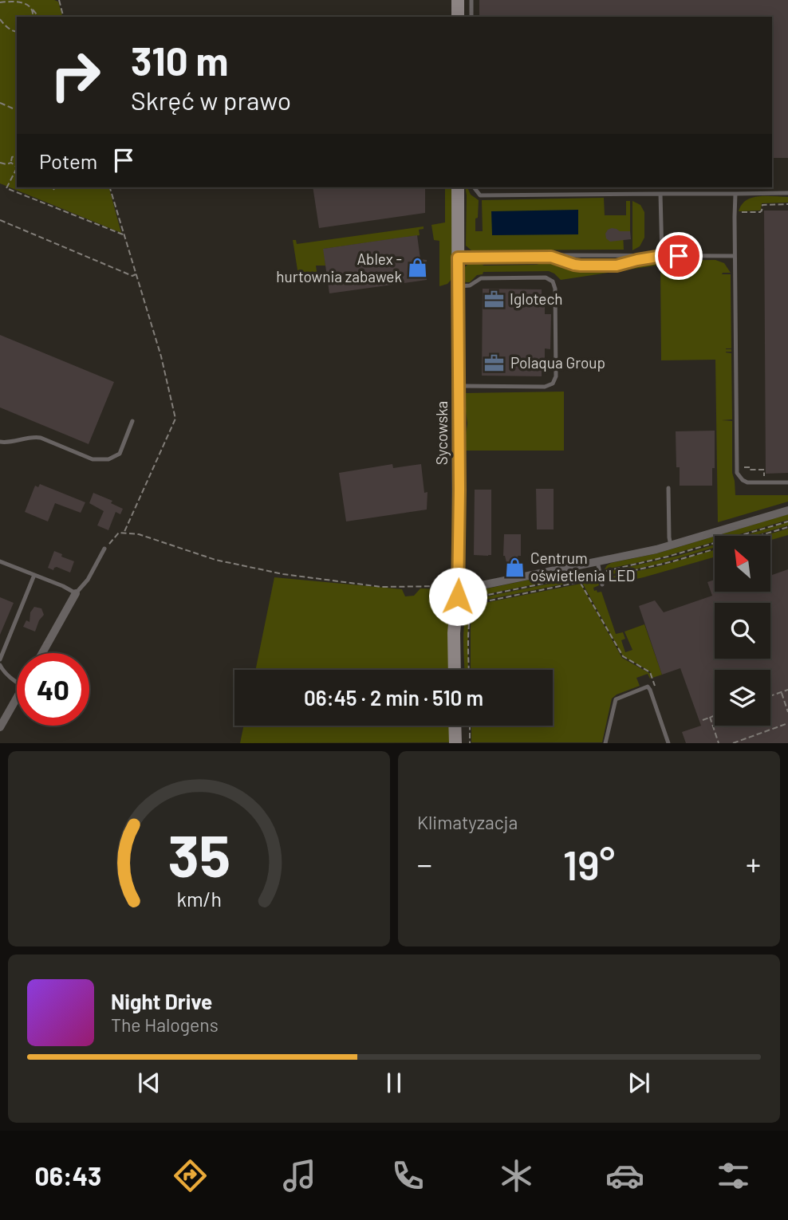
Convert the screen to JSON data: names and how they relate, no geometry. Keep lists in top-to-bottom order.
{
  "streets": {
    "street": ["Sycowska"]
  },
  "places": {
    "shop": ["Ablex - hurtownia zabawek", "Centrum oświetlenia LED"],
    "office": ["Iglotech", "Polaqua Group"]
  },
  "north": "top left",
  "page": {
    "turn": ["310 m", "Skręć w prawo"],
    "then": "Potem",
    "limit": "40",
    "trip": "06:45 · 2 min · 510 m",
    "tile": "Klimatyzacja",
    "heat": ["−", "19°", "+"],
    "song": ["Night Drive", "The Halogens"],
    "tabs": "06:43",
    "gauge": ["35", "km/h"]
  }
}
